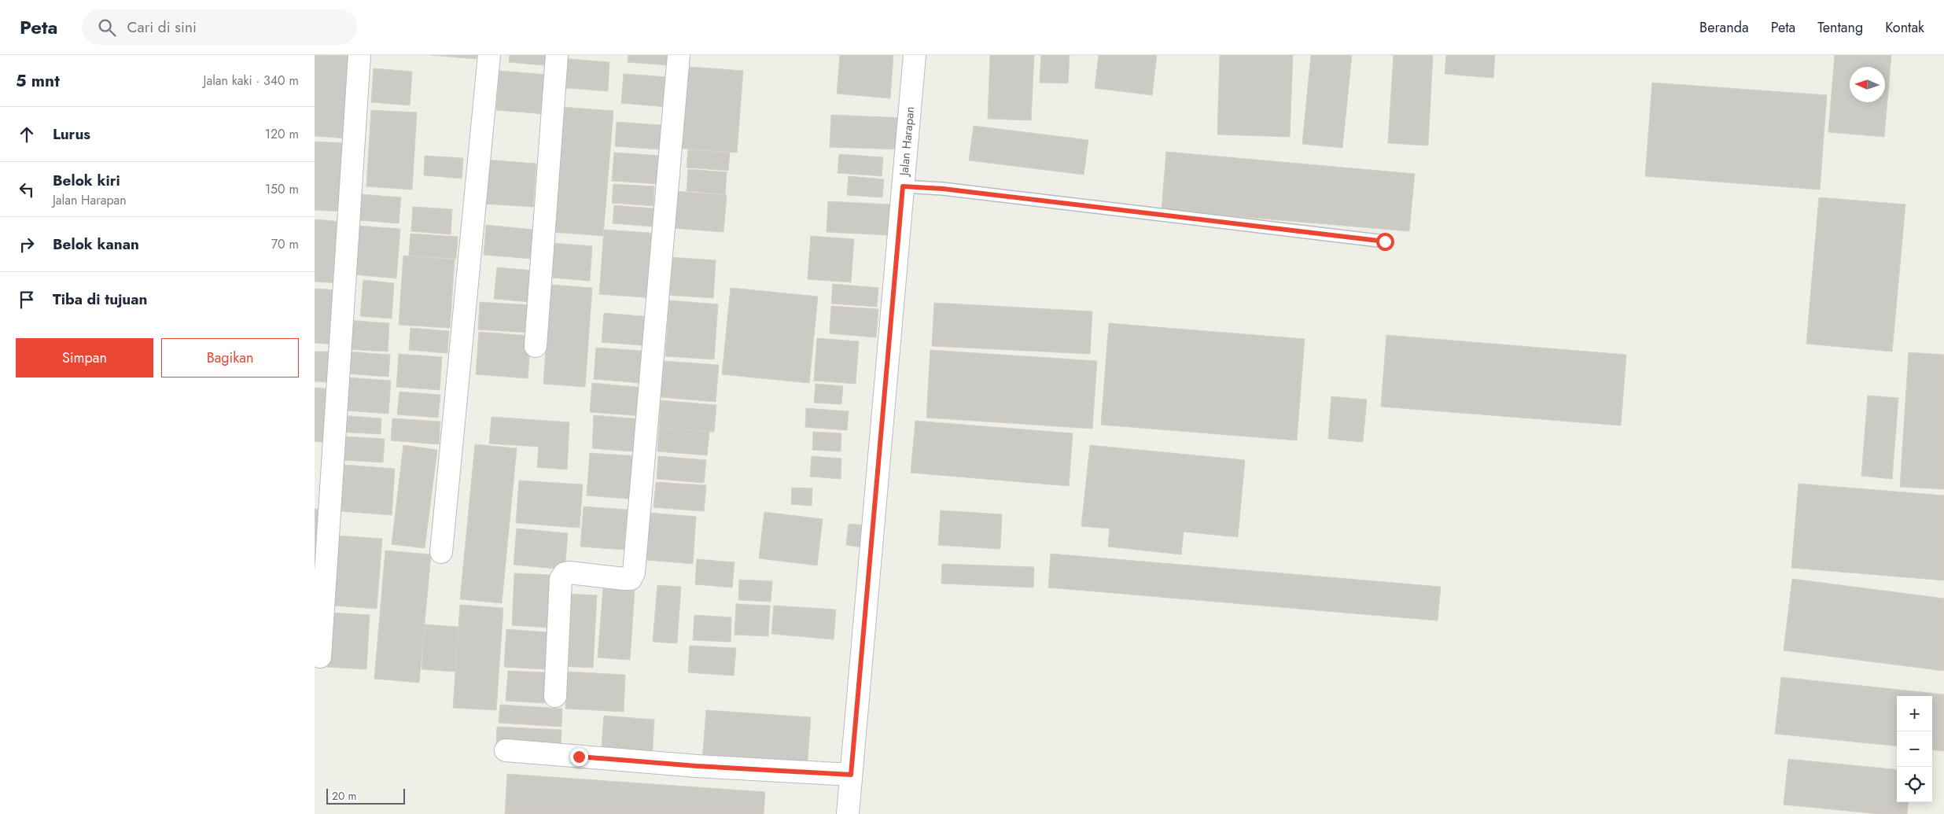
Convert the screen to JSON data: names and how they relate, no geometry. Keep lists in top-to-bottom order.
{
  "streets": {
    "street": ["Jalan Harapan"]
  },
  "scale_bar": "20 m",
  "north": "left",
  "page": {
    "header": "Peta",
    "search": "Cari di sini",
    "nav": [
      "Beranda",
      "Peta",
      "Tentang",
      "Kontak"
    ],
    "heading": ["5 mnt", "Jalan kaki · 340 m"],
    "list": [
      ["Lurus", "120 m"],
      ["Belok kiri", "Jalan Harapan", "150 m"],
      ["Belok kanan", "70 m"],
      "Tiba di tujuan"
    ],
    "buttons": ["Simpan", "Bagikan"],
    "map_buttons": ["+", "−"],
    "scale": "20 m"
  }
}
